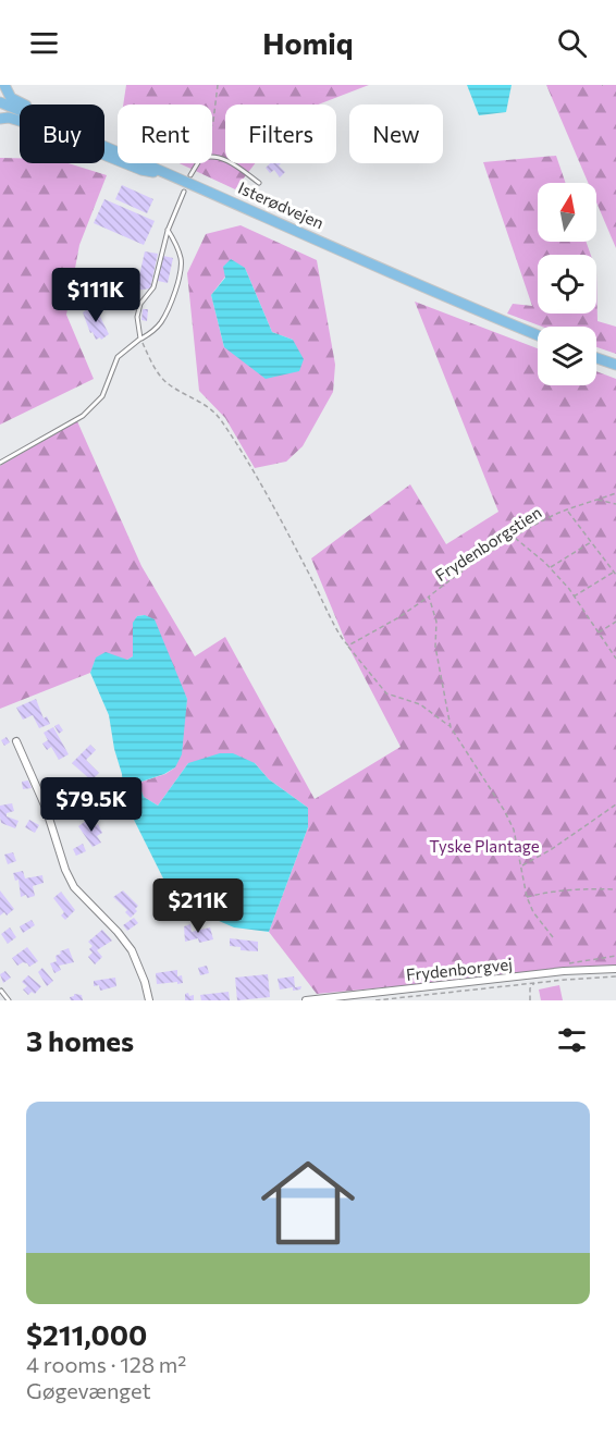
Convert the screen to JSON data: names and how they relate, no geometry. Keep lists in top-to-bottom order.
{
  "streets": {
    "highway": ["Isterødvejen"],
    "street": ["Frydenborgvej"],
    "path": ["Frydenborgstien"]
  },
  "parks": ["Tyske Plantage"],
  "north": "top",
  "page": {
    "header": "Homiq",
    "chip": [
      "Buy",
      "Rent",
      "Filters",
      "New"
    ],
    "price": ["$111K", "$79.5K", "$211K"],
    "heading": "3 homes",
    "list": [
      {
        "name": "$211,000",
        "note": "4 rooms · 128 m² · Gøgevænget"
      }
    ]
  }
}
